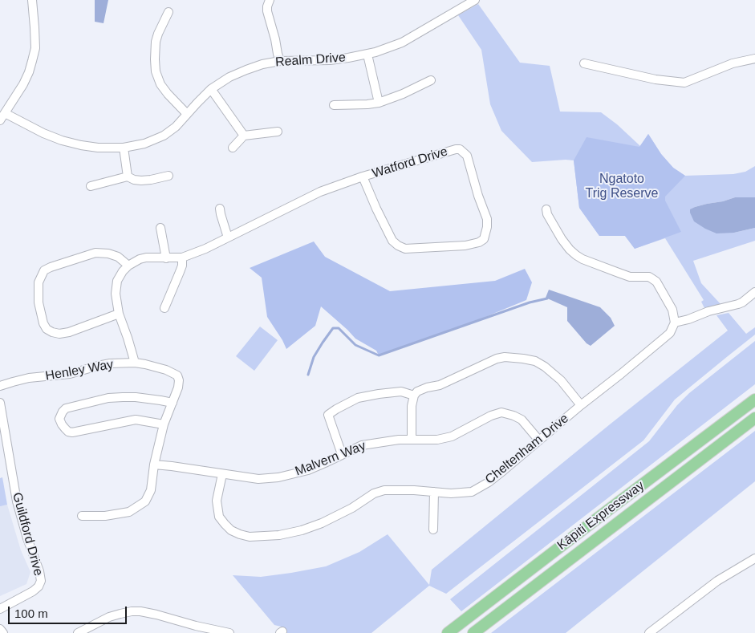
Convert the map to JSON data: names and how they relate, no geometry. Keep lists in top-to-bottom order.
{
  "streets": {
    "highway": ["Kāpiti Expressway"],
    "street": [
      "Realm Drive",
      "Watford Drive",
      "Henley Way",
      "Cheltenham Drive",
      "Malvern Way",
      "Guildford Drive"
    ]
  },
  "crossings": [
    ["Cheltenham Drive", "Malvern Way"]
  ],
  "parks": ["Ngatoto Trig Reserve"],
  "scale_bar": "100 m"
}
